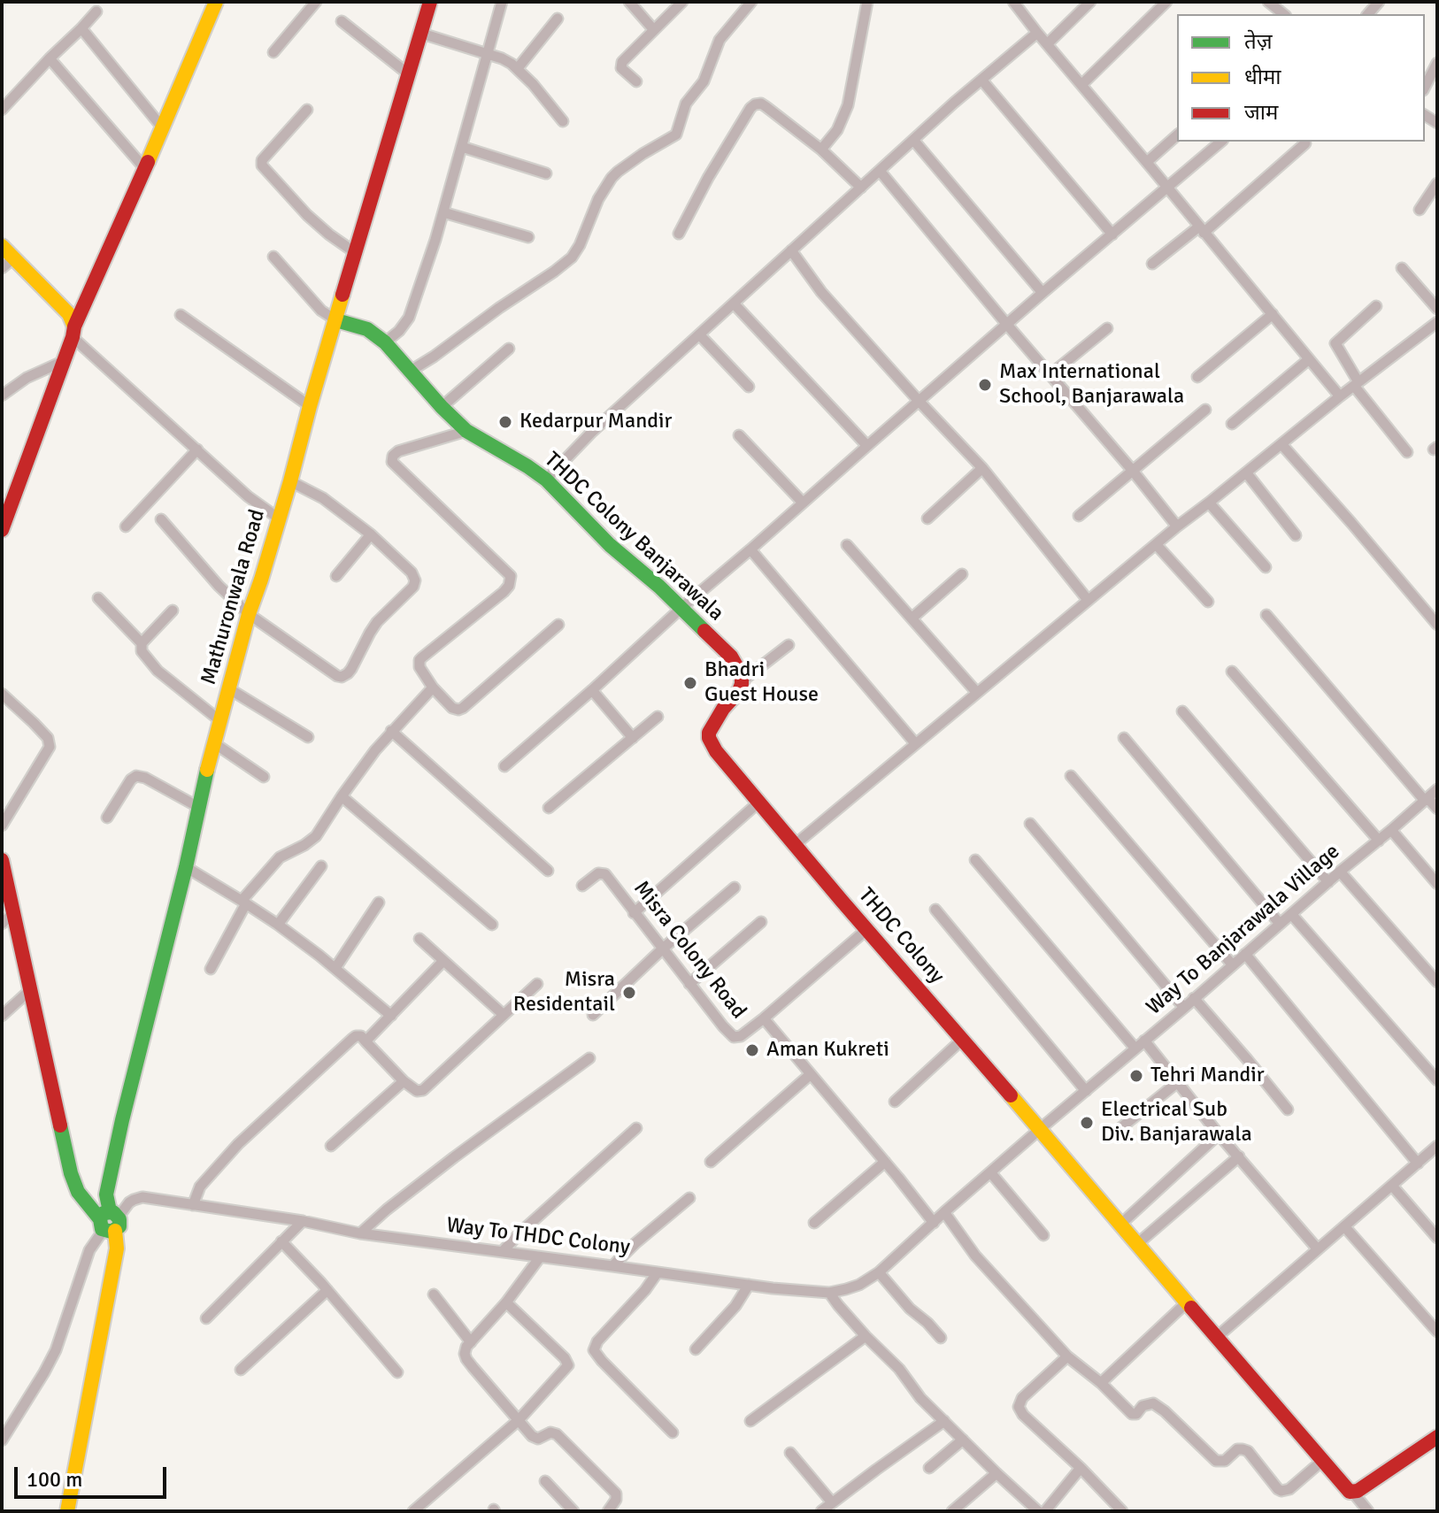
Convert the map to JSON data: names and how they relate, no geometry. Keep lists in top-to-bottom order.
{
  "streets": {
    "street": [
      "THDC Colony Banjarawala",
      "Mathuronwala Road",
      "Way To Banjarawala Village",
      "THDC Colony",
      "Misra Colony Road",
      "Way To THDC Colony"
    ]
  },
  "crossings": [
    ["THDC Colony Banjarawala", "Mathuronwala Road"],
    ["THDC Colony Banjarawala", "THDC Colony"],
    ["Mathuronwala Road", "Way To THDC Colony"],
    ["Way To Banjarawala Village", "THDC Colony"],
    ["THDC Colony", "Misra Colony Road"]
  ],
  "places": [
    "Max International School, Banjarawala",
    "Kedarpur Mandir",
    "Bhadri Guest House",
    "Misra Residentail",
    "Aman Kukreti",
    "Tehri Mandir",
    "Electrical Sub Div. Banjarawala"
  ],
  "legend": ["तेज़", "धीमा", "जाम"],
  "scale_bar": "100 m"
}
